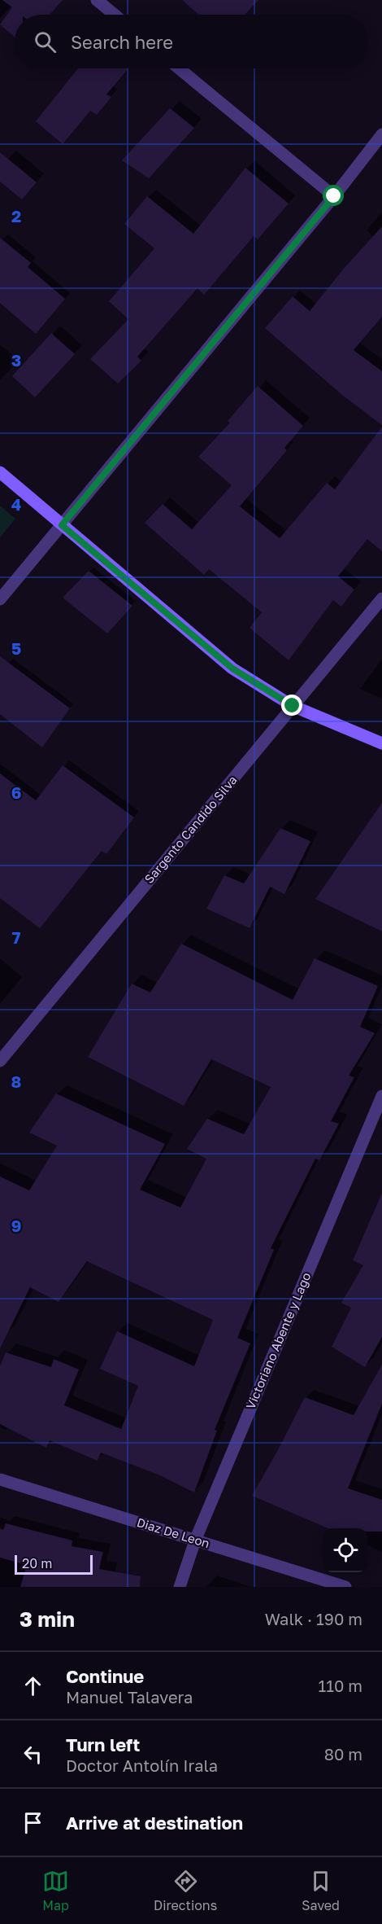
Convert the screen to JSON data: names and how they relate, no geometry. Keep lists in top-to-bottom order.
{
  "streets": {
    "street": ["Sargento Candido Silva", "Victoriano Abente y Lago", "Diaz De Leon"]
  },
  "crossings": [
    ["Victoriano Abente y Lago", "Diaz De Leon"]
  ],
  "scale_bar": "20 m",
  "page": {
    "search": "Search here",
    "scale": "20 m",
    "heading": ["3 min", "Walk · 190 m"],
    "list": [
      ["Continue", "Manuel Talavera", "110 m"],
      ["Turn left", "Doctor Antolín Irala", "80 m"],
      "Arrive at destination"
    ],
    "nav": ["Map", "Directions", "Saved"]
  },
  "grid": {
    "rows": [
      "2",
      "3",
      "4",
      "5",
      "6",
      "7",
      "8",
      "9"
    ]
  }
}
